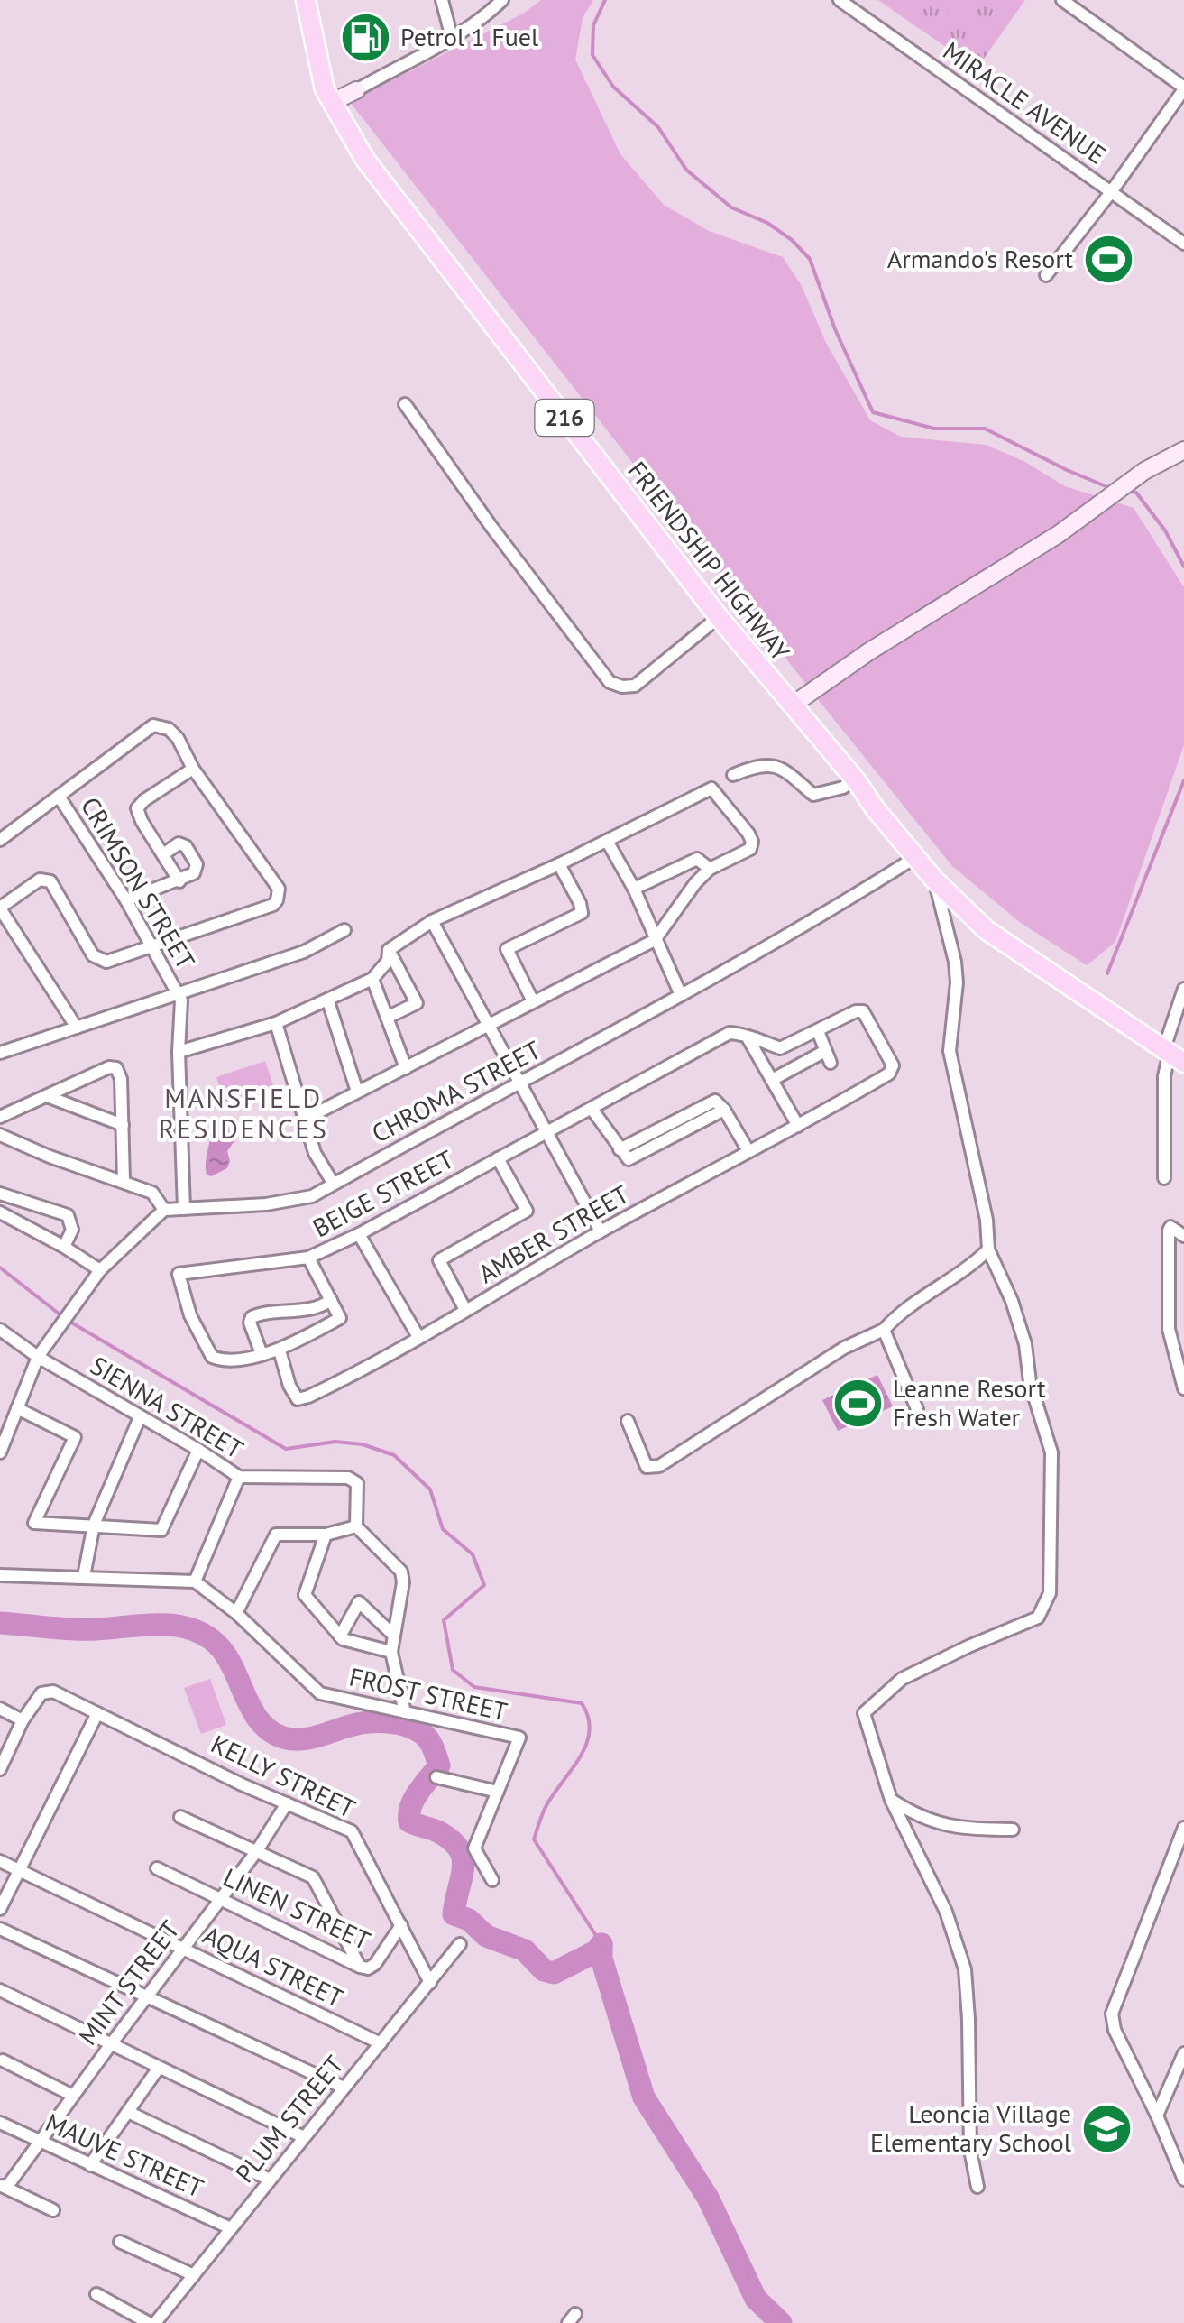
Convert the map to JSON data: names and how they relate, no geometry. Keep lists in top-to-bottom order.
{
  "streets": {
    "main road": ["216", "FRIENDSHIP HIGHWAY"],
    "street": [
      "MIRACLE AVENUE",
      "CRIMSON STREET",
      "CHROMA STREET",
      "BEIGE STREET",
      "AMBER STREET",
      "SIENNA STREET",
      "FROST STREET",
      "KELLY STREET",
      "LINEN STREET",
      "AQUA STREET",
      "MINT STREET",
      "PLUM STREET",
      "MAUVE STREET"
    ]
  },
  "crossings": [
    ["FRIENDSHIP HIGHWAY", "CHROMA STREET"],
    ["CRIMSON STREET", "CHROMA STREET"],
    ["KELLY STREET", "LINEN STREET"],
    ["KELLY STREET", "MINT STREET"],
    ["KELLY STREET", "PLUM STREET"],
    ["LINEN STREET", "MINT STREET"],
    ["AQUA STREET", "MINT STREET"],
    ["AQUA STREET", "PLUM STREET"],
    ["MINT STREET", "MAUVE STREET"],
    ["PLUM STREET", "MAUVE STREET"]
  ],
  "districts": ["MANSFIELD RESIDENCES"],
  "places": {
    "fuel station": ["Petrol 1 Fuel"],
    "sports": ["Armando's Resort", "Leanne Resort Fresh Water"],
    "school or university": ["Leoncia Village Elementary School"]
  }
}
